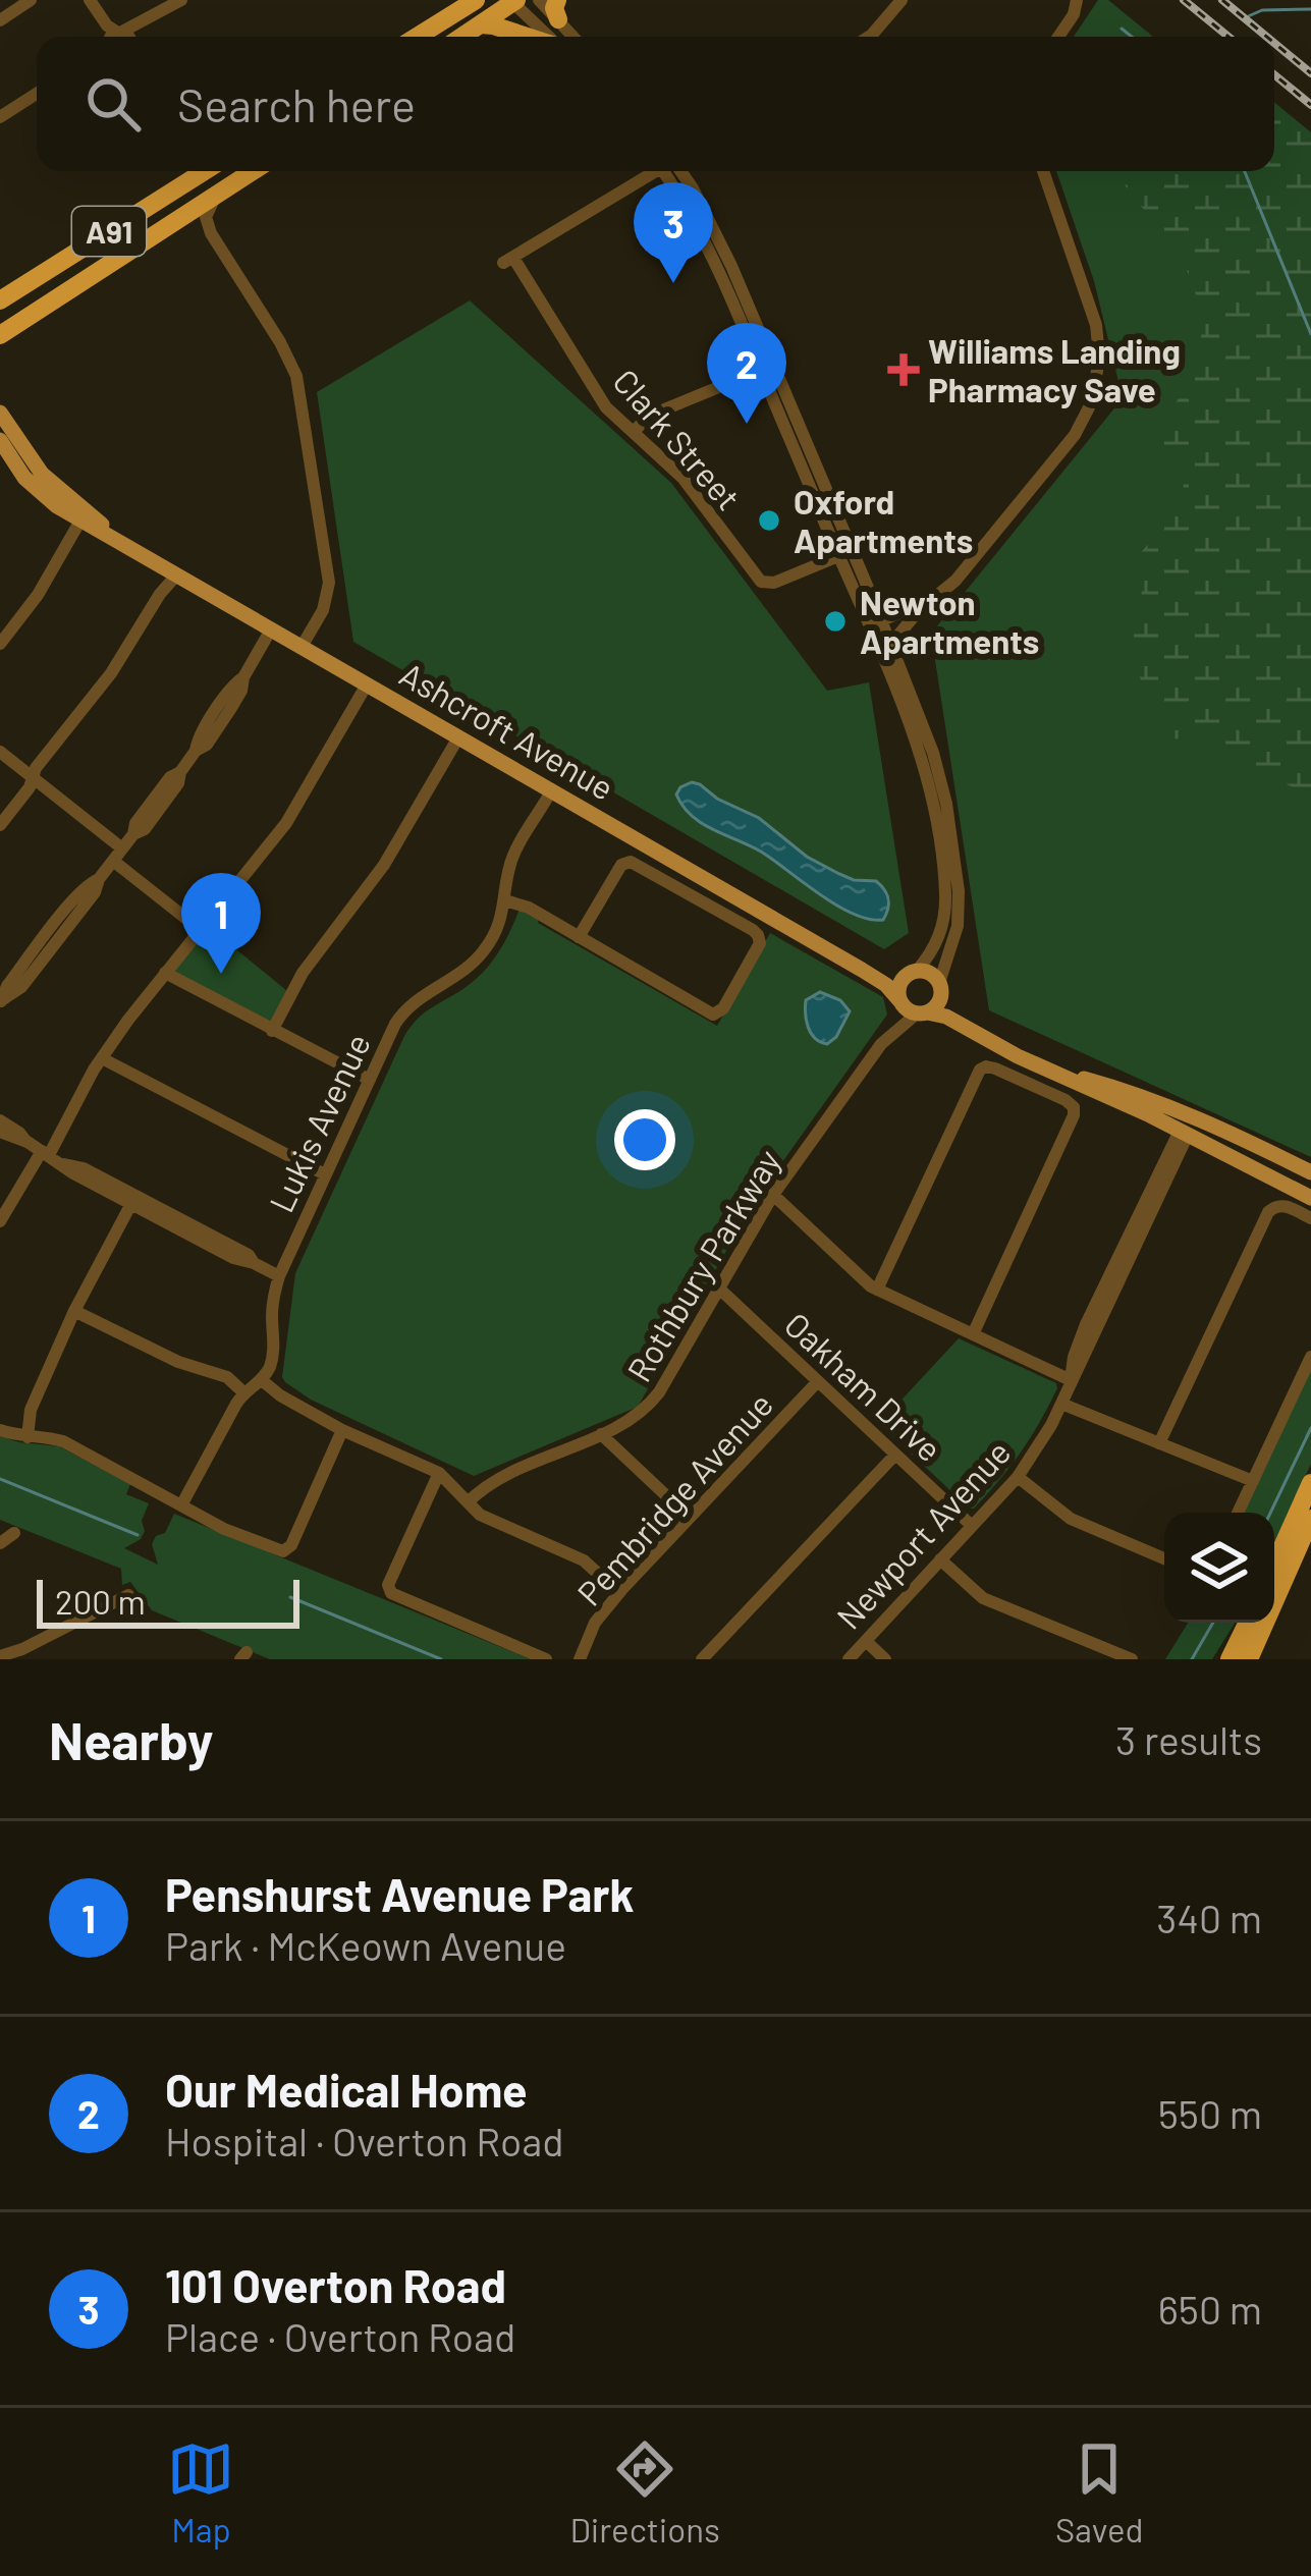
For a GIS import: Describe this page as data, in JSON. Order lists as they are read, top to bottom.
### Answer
{
  "streets": {
    "highway": ["A91"],
    "main road": ["Ashcroft Avenue"],
    "street": [
      "Clark Street",
      "Lukis Avenue",
      "Rothbury Parkway",
      "Oakham Drive",
      "Pembridge Avenue",
      "Newport Avenue"
    ]
  },
  "crossings": [
    ["Ashcroft Avenue", "Lukis Avenue"],
    ["Ashcroft Avenue", "Rothbury Parkway"],
    ["Ashcroft Avenue", "Newport Avenue"],
    ["Rothbury Parkway", "Oakham Drive"],
    ["Oakham Drive", "Pembridge Avenue"],
    ["Oakham Drive", "Newport Avenue"]
  ],
  "places": {
    "health": ["Williams Landing Pharmacy Save"],
    "other": ["Oxford Apartments", "Newton Apartments"]
  },
  "scale_bar": "200 m",
  "page": {
    "search": "Search here",
    "pins": ["3", "2", "1"],
    "scale": "200 m",
    "heading": ["Nearby", "3 results"],
    "list": [
      {
        "mark": "1",
        "name": "Penshurst Avenue Park",
        "note": "Park · McKeown Avenue",
        "value": "340 m"
      },
      {
        "mark": "2",
        "name": "Our Medical Home",
        "note": "Hospital · Overton Road",
        "value": "550 m"
      },
      {
        "mark": "3",
        "name": "101 Overton Road",
        "note": "Place · Overton Road",
        "value": "650 m"
      }
    ],
    "nav": ["Map", "Directions", "Saved"]
  }
}
